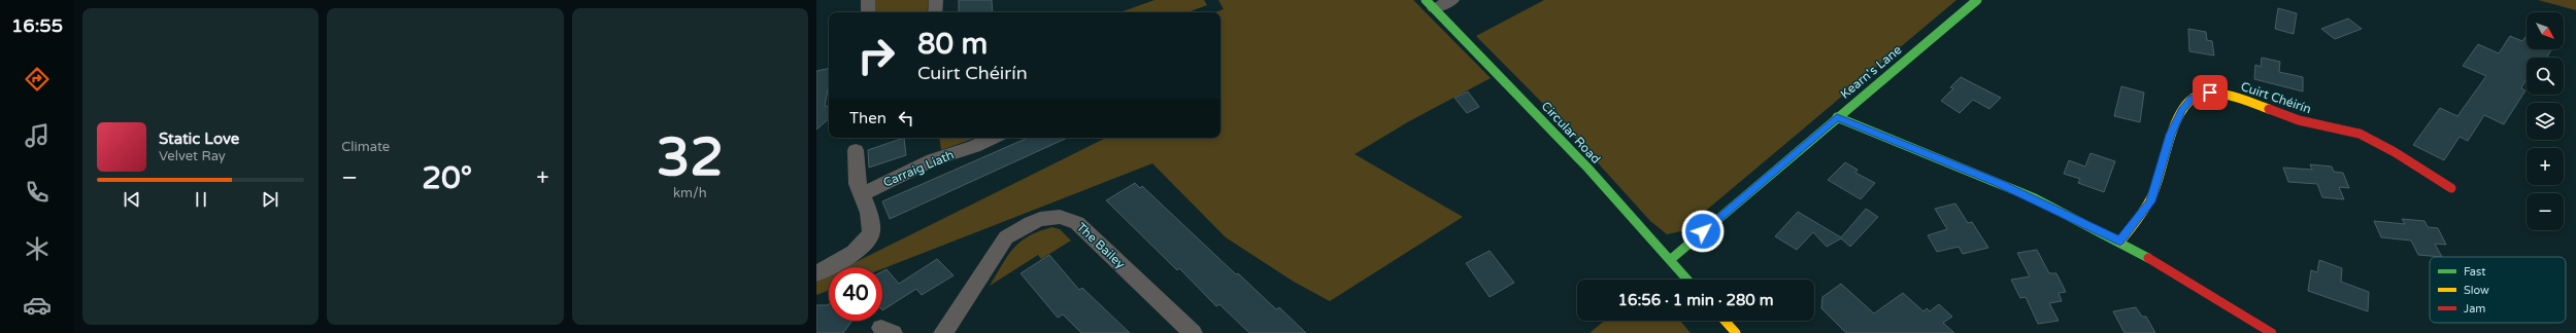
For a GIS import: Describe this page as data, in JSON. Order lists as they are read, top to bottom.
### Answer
{
  "streets": {
    "street": [
      "Kearn's Lane",
      "Cuirt Chéirín",
      "Circular Road",
      "Carraig Liath",
      "The Bailey"
    ]
  },
  "crossings": [
    ["Kearn's Lane", "Circular Road"]
  ],
  "legend": ["Fast", "Slow", "Jam"],
  "north": "bottom right",
  "page": {
    "tabs": "16:55",
    "tile": [
      "Climate",
      ["32", "km/h"]
    ],
    "map_buttons": ["+", "−"],
    "turn": ["80 m", "Cuirt Chéirín"],
    "then": "Then",
    "song": ["Static Love", "Velvet Ray"],
    "heat": ["−", "20°", "+"],
    "limit": "40",
    "trip": "16:56 · 1 min · 280 m"
  }
}
